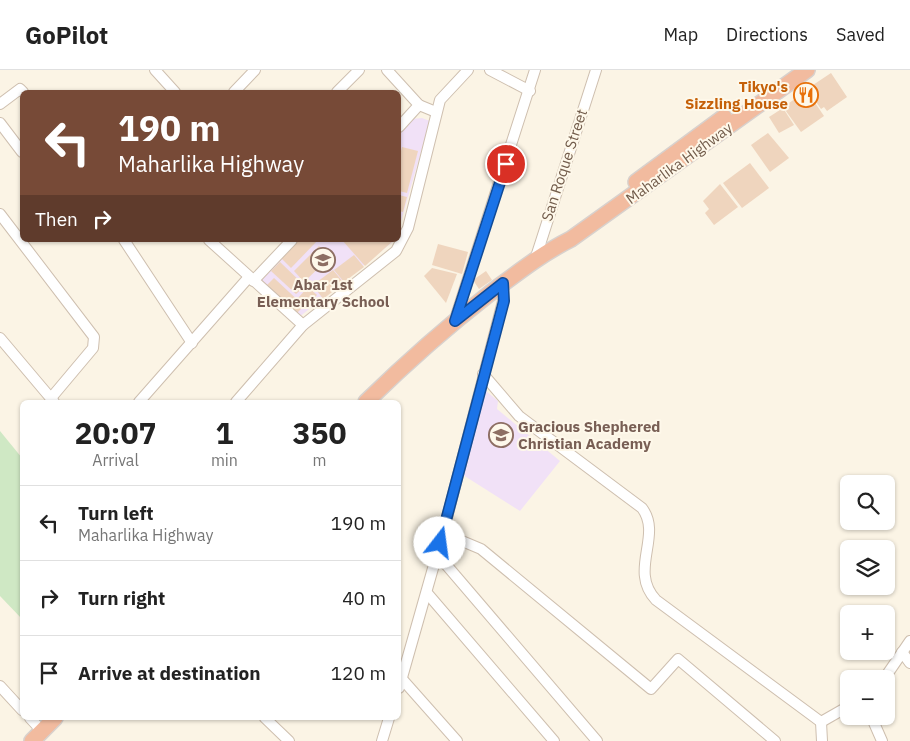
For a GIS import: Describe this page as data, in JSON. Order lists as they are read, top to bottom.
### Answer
{
  "streets": {
    "highway": ["Maharlika Highway"],
    "street": ["San Roque Street"]
  },
  "crossings": [
    ["Maharlika Highway", "San Roque Street"]
  ],
  "places": {
    "restaurant": ["Tikyo's Sizzling House"],
    "school or university": ["Abar 1st Elementary School", "Gracious Shephered Christian Academy"]
  },
  "page": {
    "header": "GoPilot",
    "nav": ["Map", "Directions", "Saved"],
    "turn": ["190 m", "Maharlika Highway"],
    "then": "Then",
    "eta": [
      "20:07",
      "Arrival",
      "1",
      "min",
      "350",
      "m"
    ],
    "map_buttons": ["+", "−"],
    "list": [
      {
        "name": "Turn left",
        "note": "Maharlika Highway",
        "value": "190 m"
      },
      {
        "name": "Turn right",
        "value": "40 m"
      },
      {
        "name": "Arrive at destination",
        "value": "120 m"
      }
    ]
  }
}
